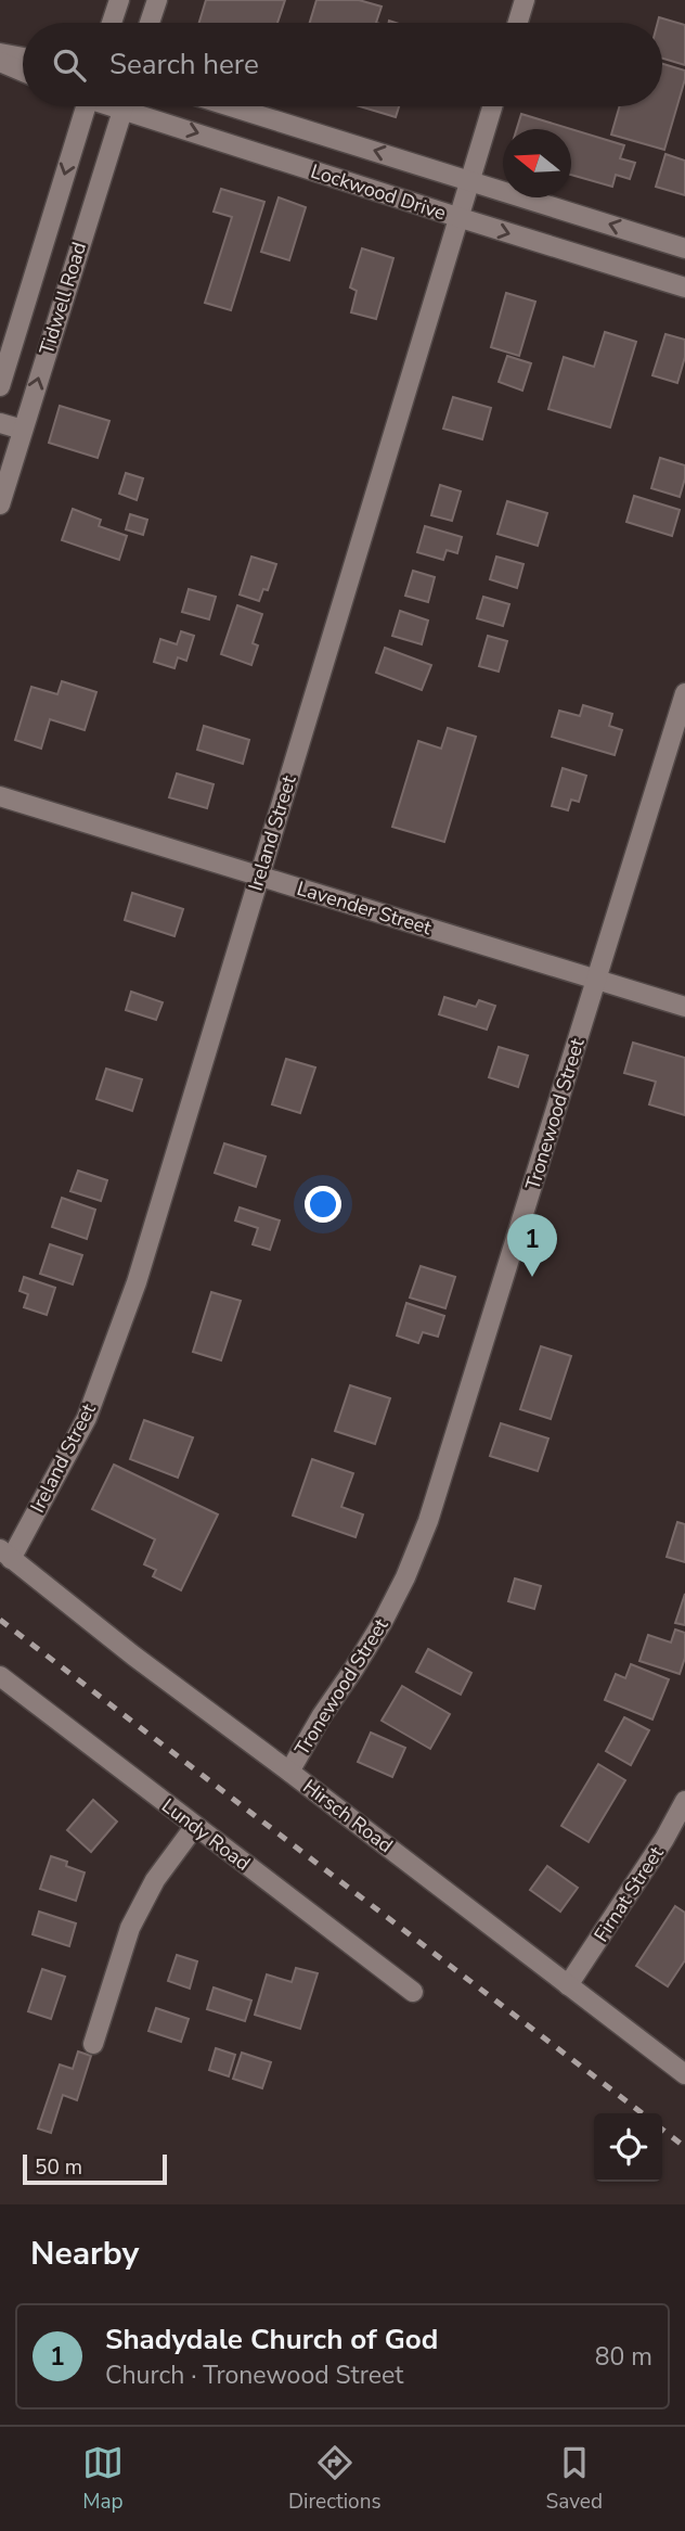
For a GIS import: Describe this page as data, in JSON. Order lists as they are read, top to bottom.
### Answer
{
  "streets": {
    "street": [
      "Lockwood Drive",
      "Tidwell Road",
      "Ireland Street",
      "Lavender Street",
      "Tronewood Street",
      "Hirsch Road",
      "Lundy Road",
      "Firnat Street"
    ]
  },
  "crossings": [
    ["Lockwood Drive", "Ireland Street"],
    ["Ireland Street", "Lavender Street"],
    ["Ireland Street", "Hirsch Road"],
    ["Lavender Street", "Tronewood Street"],
    ["Tronewood Street", "Hirsch Road"],
    ["Hirsch Road", "Firnat Street"]
  ],
  "scale_bar": "50 m",
  "north": "left",
  "page": {
    "search": "Search here",
    "pins": "1",
    "scale": "50 m",
    "heading": "Nearby",
    "list": [
      {
        "mark": "1",
        "name": "Shadydale Church of God",
        "note": "Church · Tronewood Street",
        "value": "80 m"
      }
    ],
    "nav": ["Map", "Directions", "Saved"]
  }
}
